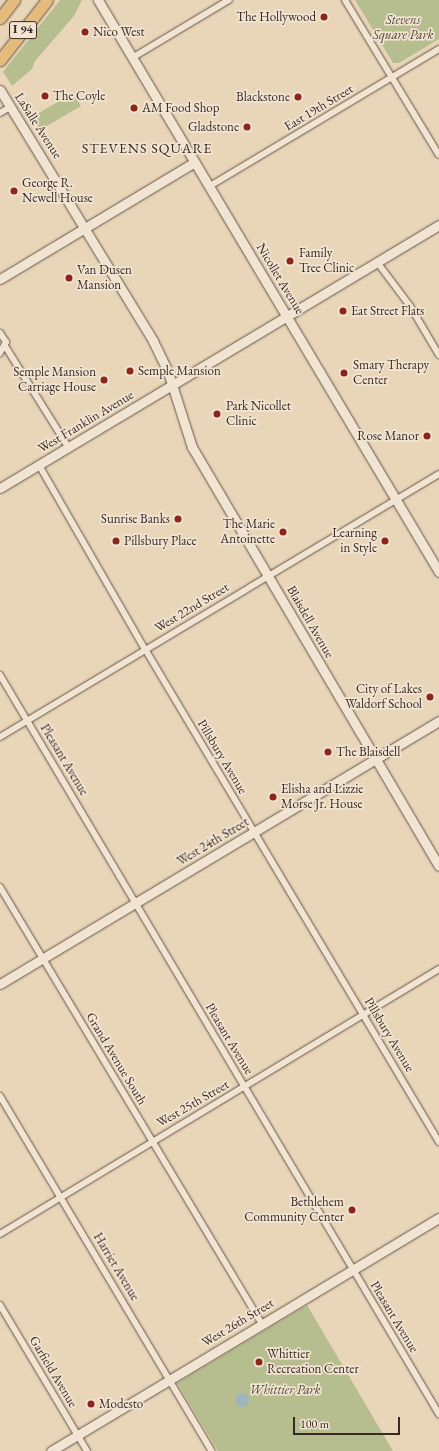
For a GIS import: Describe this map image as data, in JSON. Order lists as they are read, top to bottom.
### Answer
{
  "streets": {
    "highway": ["I 94"],
    "street": [
      "East 19th Street",
      "LaSalle Avenue",
      "Nicollet Avenue",
      "West Franklin Avenue",
      "West 22nd Street",
      "Blaisdell Avenue",
      "Pillsbury Avenue",
      "Pleasant Avenue",
      "West 24th Street",
      "Grand Avenue South",
      "West 25th Street",
      "Harriet Avenue",
      "West 26th Street",
      "Garfield Avenue"
    ]
  },
  "crossings": [
    ["East 19th Street", "Nicollet Avenue"],
    ["LaSalle Avenue", "West Franklin Avenue"],
    ["LaSalle Avenue", "Blaisdell Avenue"],
    ["Nicollet Avenue", "West Franklin Avenue"],
    ["Nicollet Avenue", "West 22nd Street"],
    ["West Franklin Avenue", "Blaisdell Avenue"],
    ["West Franklin Avenue", "Pillsbury Avenue"],
    ["West 22nd Street", "Blaisdell Avenue"],
    ["West 22nd Street", "Pillsbury Avenue"],
    ["West 22nd Street", "Pleasant Avenue"],
    ["Blaisdell Avenue", "West 24th Street"],
    ["Pillsbury Avenue", "West 24th Street"],
    ["Pillsbury Avenue", "West 25th Street"],
    ["Pleasant Avenue", "West 24th Street"],
    ["Pleasant Avenue", "West 25th Street"],
    ["Pleasant Avenue", "West 26th Street"],
    ["West 24th Street", "Grand Avenue South"],
    ["Grand Avenue South", "West 25th Street"],
    ["Grand Avenue South", "West 26th Street"],
    ["West 25th Street", "Harriet Avenue"],
    ["Harriet Avenue", "West 26th Street"],
    ["West 26th Street", "Garfield Avenue"]
  ],
  "districts": ["STEVENS SQUARE"],
  "parks": ["Stevens Square Park", "Whittier Park"],
  "places": [
    "The Hollywood",
    "Nico West",
    "The Coyle",
    "Blackstone",
    "AM Food Shop",
    "Gladstone",
    "George R. Newell House",
    "Family Tree Clinic",
    "Van Dusen Mansion",
    "Eat Street Flats",
    "Semple Mansion",
    "Smary Therapy Center",
    "Semple Mansion Carriage House",
    "Park Nicollet Clinic",
    "Rose Manor",
    "Sunrise Banks",
    "The Marie Antoinette",
    "Pillsbury Place",
    "Learning in Style",
    "City of Lakes Waldorf School",
    "The Blaisdell",
    "Elisha and Lizzie Morse Jr. House",
    "Bethlehem Community Center",
    "Whittier Recreation Center",
    "Modesto"
  ],
  "scale_bar": "100 m"
}
